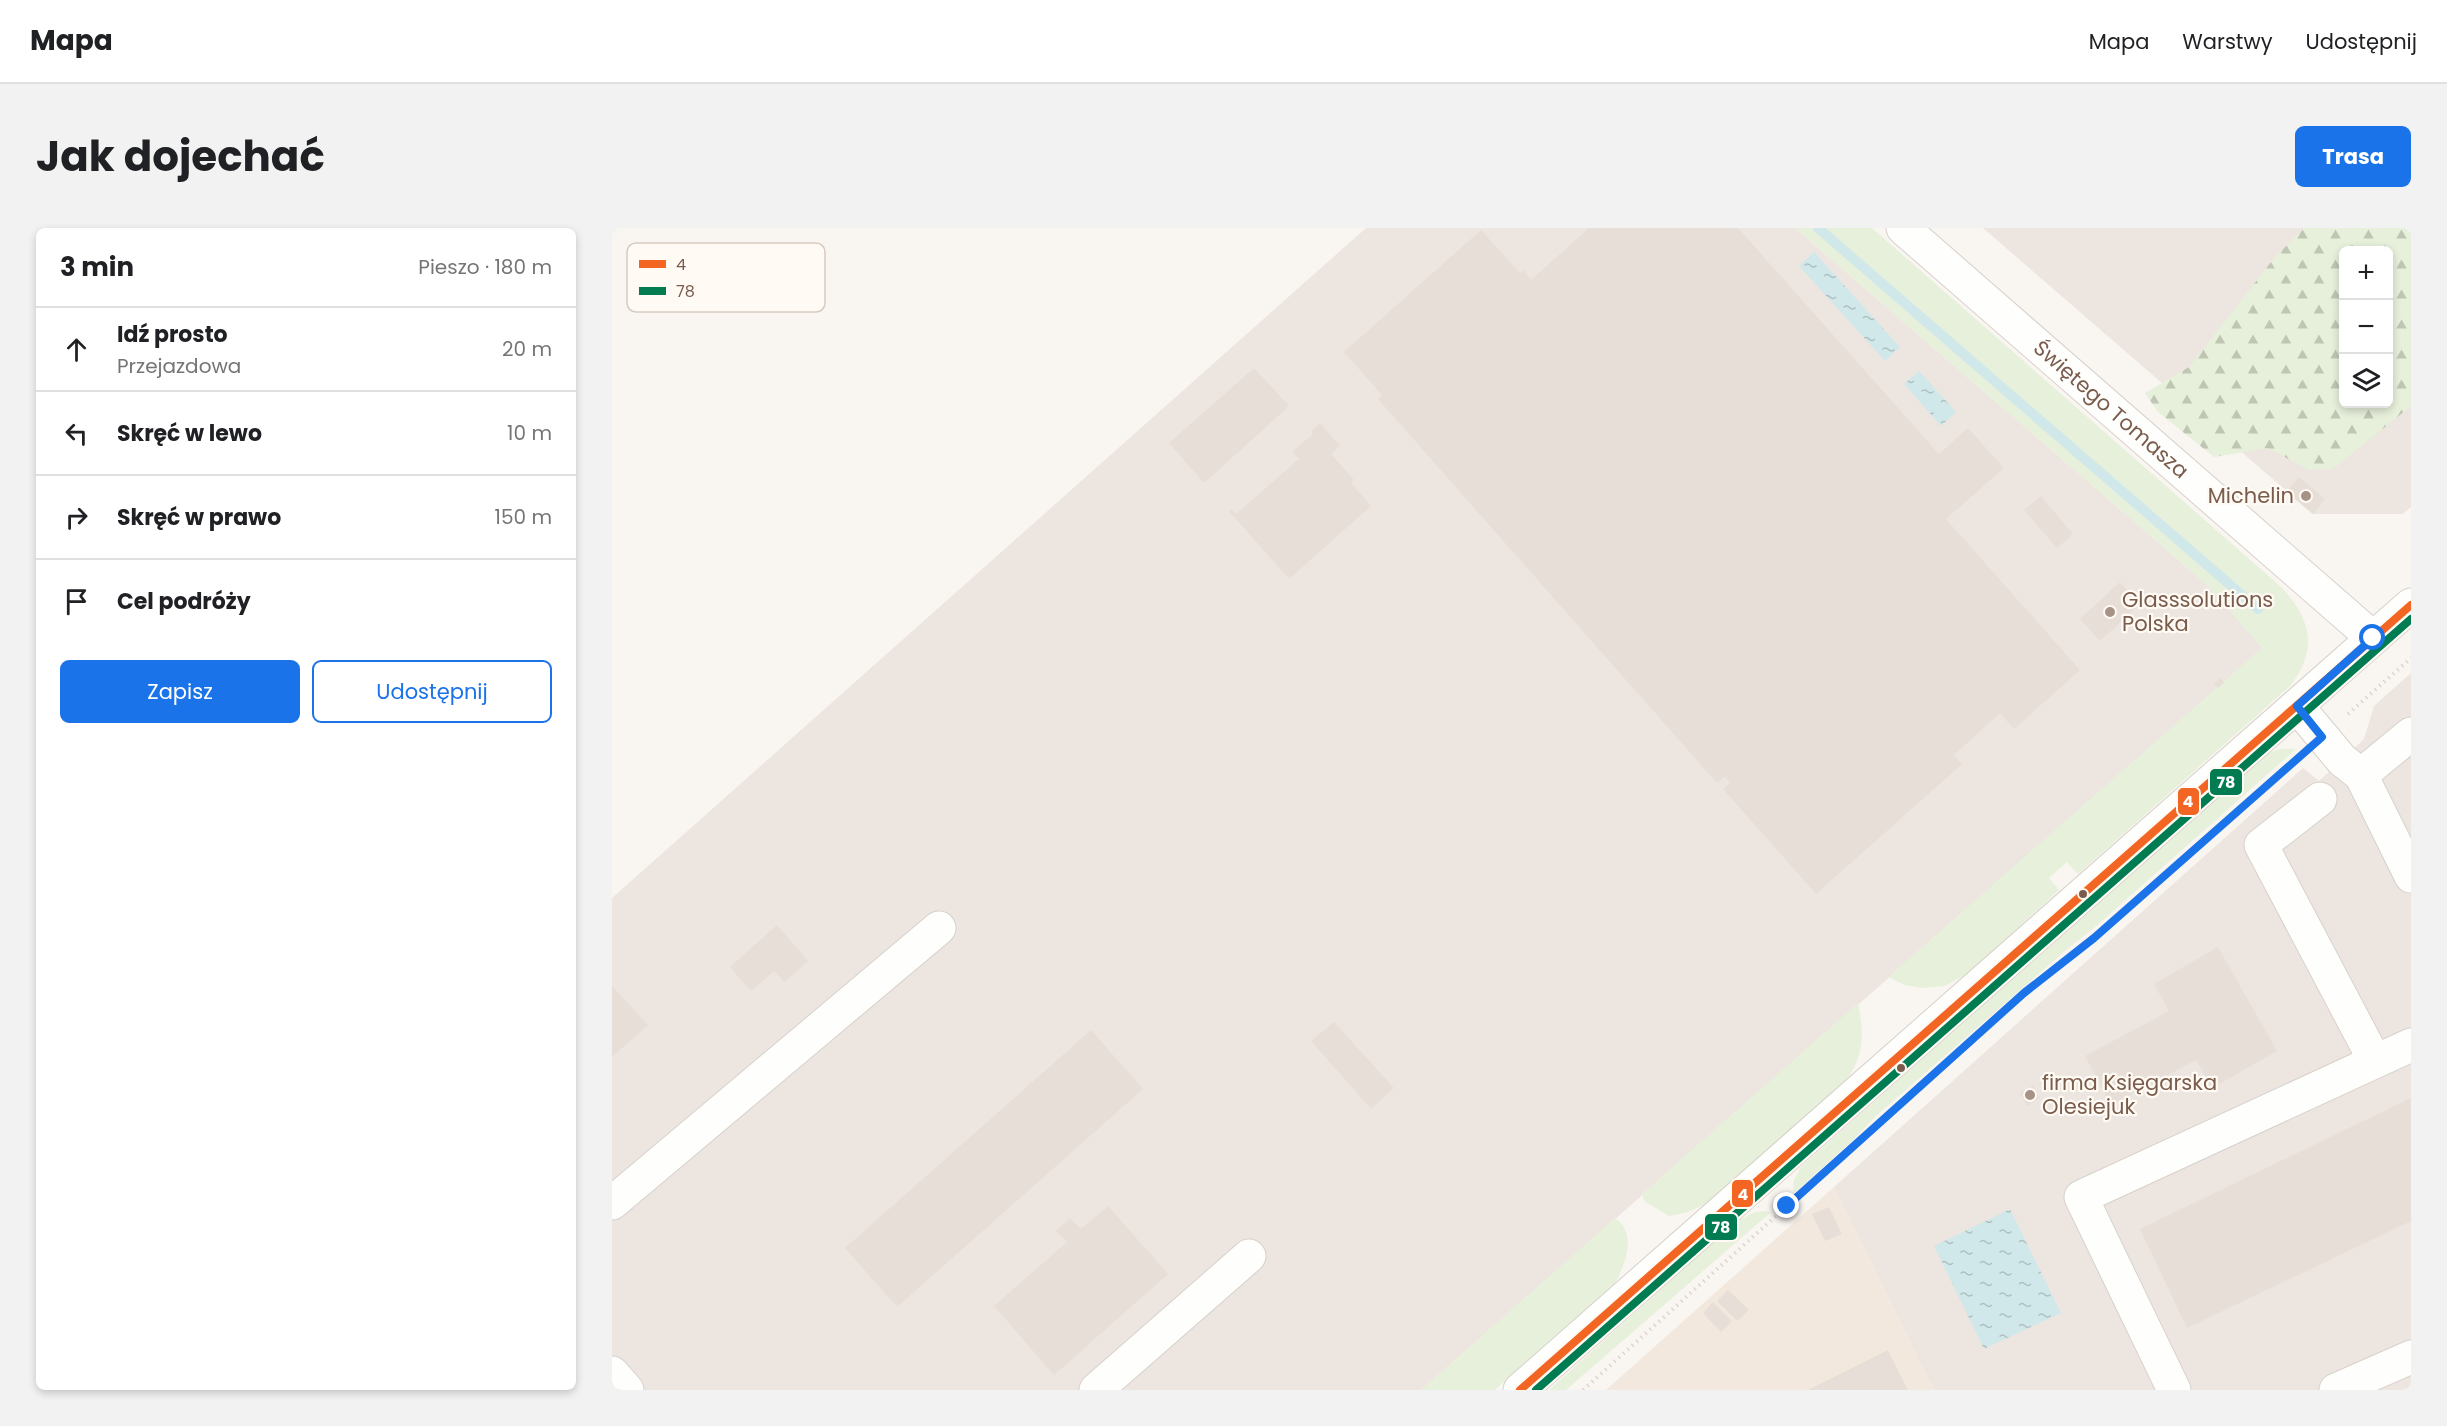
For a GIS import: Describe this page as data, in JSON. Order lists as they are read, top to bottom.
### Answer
{
  "streets": {
    "street": ["Świętego Tomasza"]
  },
  "places": ["Michelin", "Glasssolutions Polska", "firma Księgarska Olesiejuk"],
  "lines": ["transit line 4", "transit line 78"],
  "legend": ["4", "78"],
  "page": {
    "header": "Mapa",
    "nav": ["Mapa", "Warstwy", "Udostępnij"],
    "title": "Jak dojechać",
    "buttons": [
      "Trasa",
      ["Zapisz", "Udostępnij"]
    ],
    "heading": ["3 min", "Pieszo · 180 m"],
    "map_buttons": ["+", "−"],
    "list": [
      ["Idź prosto", "Przejazdowa", "20 m"],
      ["Skręć w lewo", "10 m"],
      ["Skręć w prawo", "150 m"],
      "Cel podróży"
    ]
  }
}
